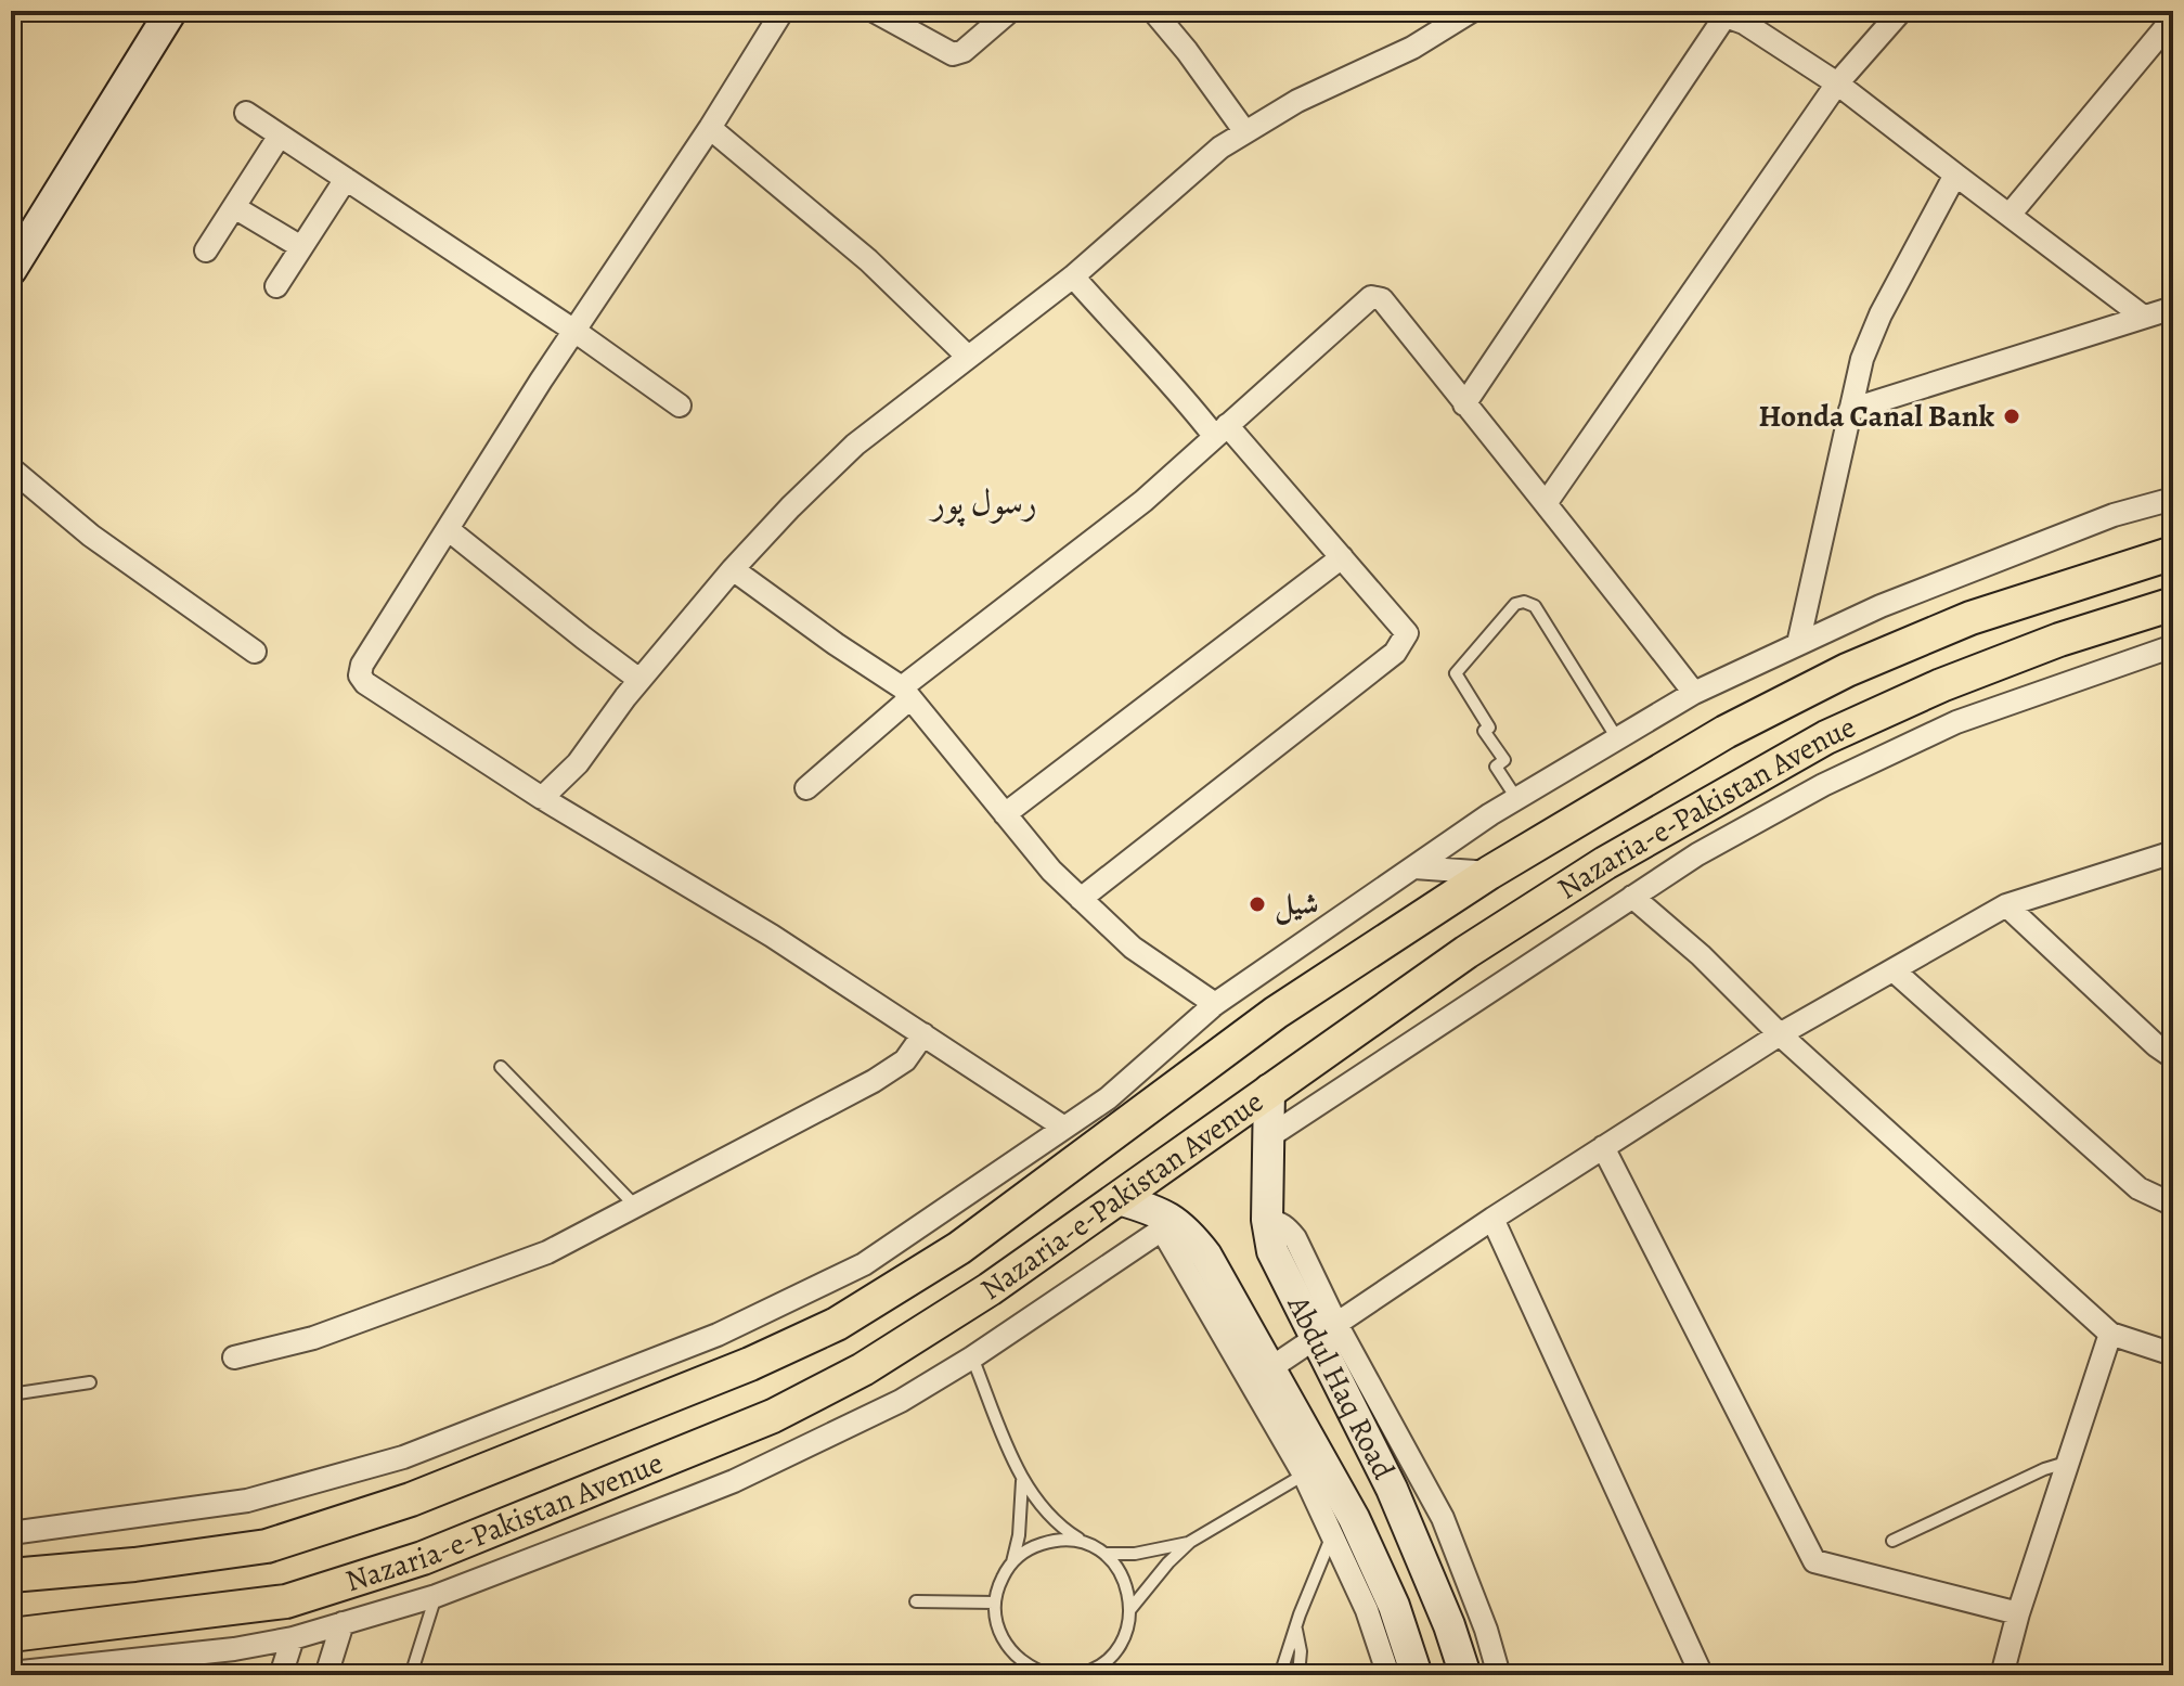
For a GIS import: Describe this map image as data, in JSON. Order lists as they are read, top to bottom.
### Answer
{
  "streets": {
    "main road": ["Nazaria-e-Pakistan Avenue", "Abdul Haq Road"]
  },
  "crossings": [
    ["Nazaria-e-Pakistan Avenue", "Abdul Haq Road"]
  ],
  "districts": ["رسول پور"],
  "places": ["Honda Canal Bank", "شیل"]
}
